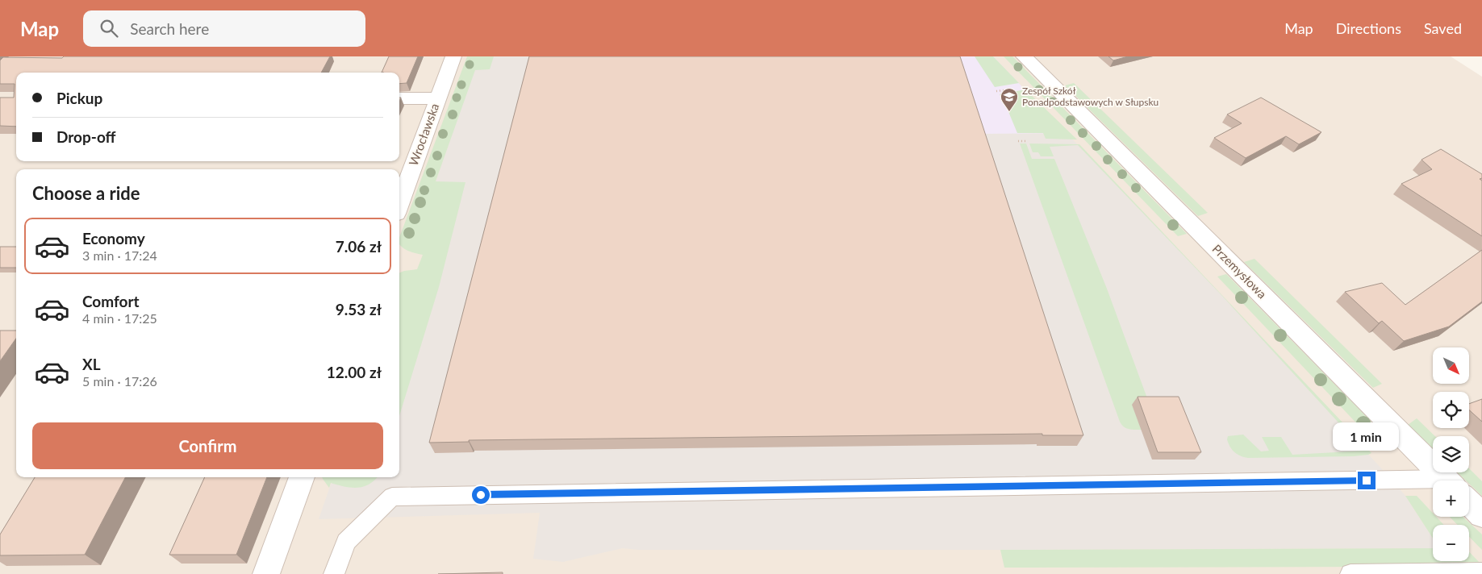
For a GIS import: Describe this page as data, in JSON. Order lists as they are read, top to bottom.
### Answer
{
  "streets": {
    "street": ["Wrocławska", "Przemysłowa"]
  },
  "places": {
    "school or university": ["Zespół Szkół Ponadpodstawowych w Słupsku"]
  },
  "north": "bottom right",
  "page": {
    "header": "Map",
    "search": "Search here",
    "nav": ["Map", "Directions", "Saved"],
    "banner": ["Pickup", "Drop-off"],
    "heading": "Choose a ride",
    "list": [
      {
        "name": "Economy",
        "note": "3 min · 17:24",
        "value": "7.06 zł"
      },
      {
        "name": "Comfort",
        "note": "4 min · 17:25",
        "value": "9.53 zł"
      },
      {
        "name": "XL",
        "note": "5 min · 17:26",
        "value": "12.00 zł"
      }
    ],
    "map_buttons": ["+", "−"],
    "buttons": "Confirm",
    "bubble": "1 min"
  }
}
